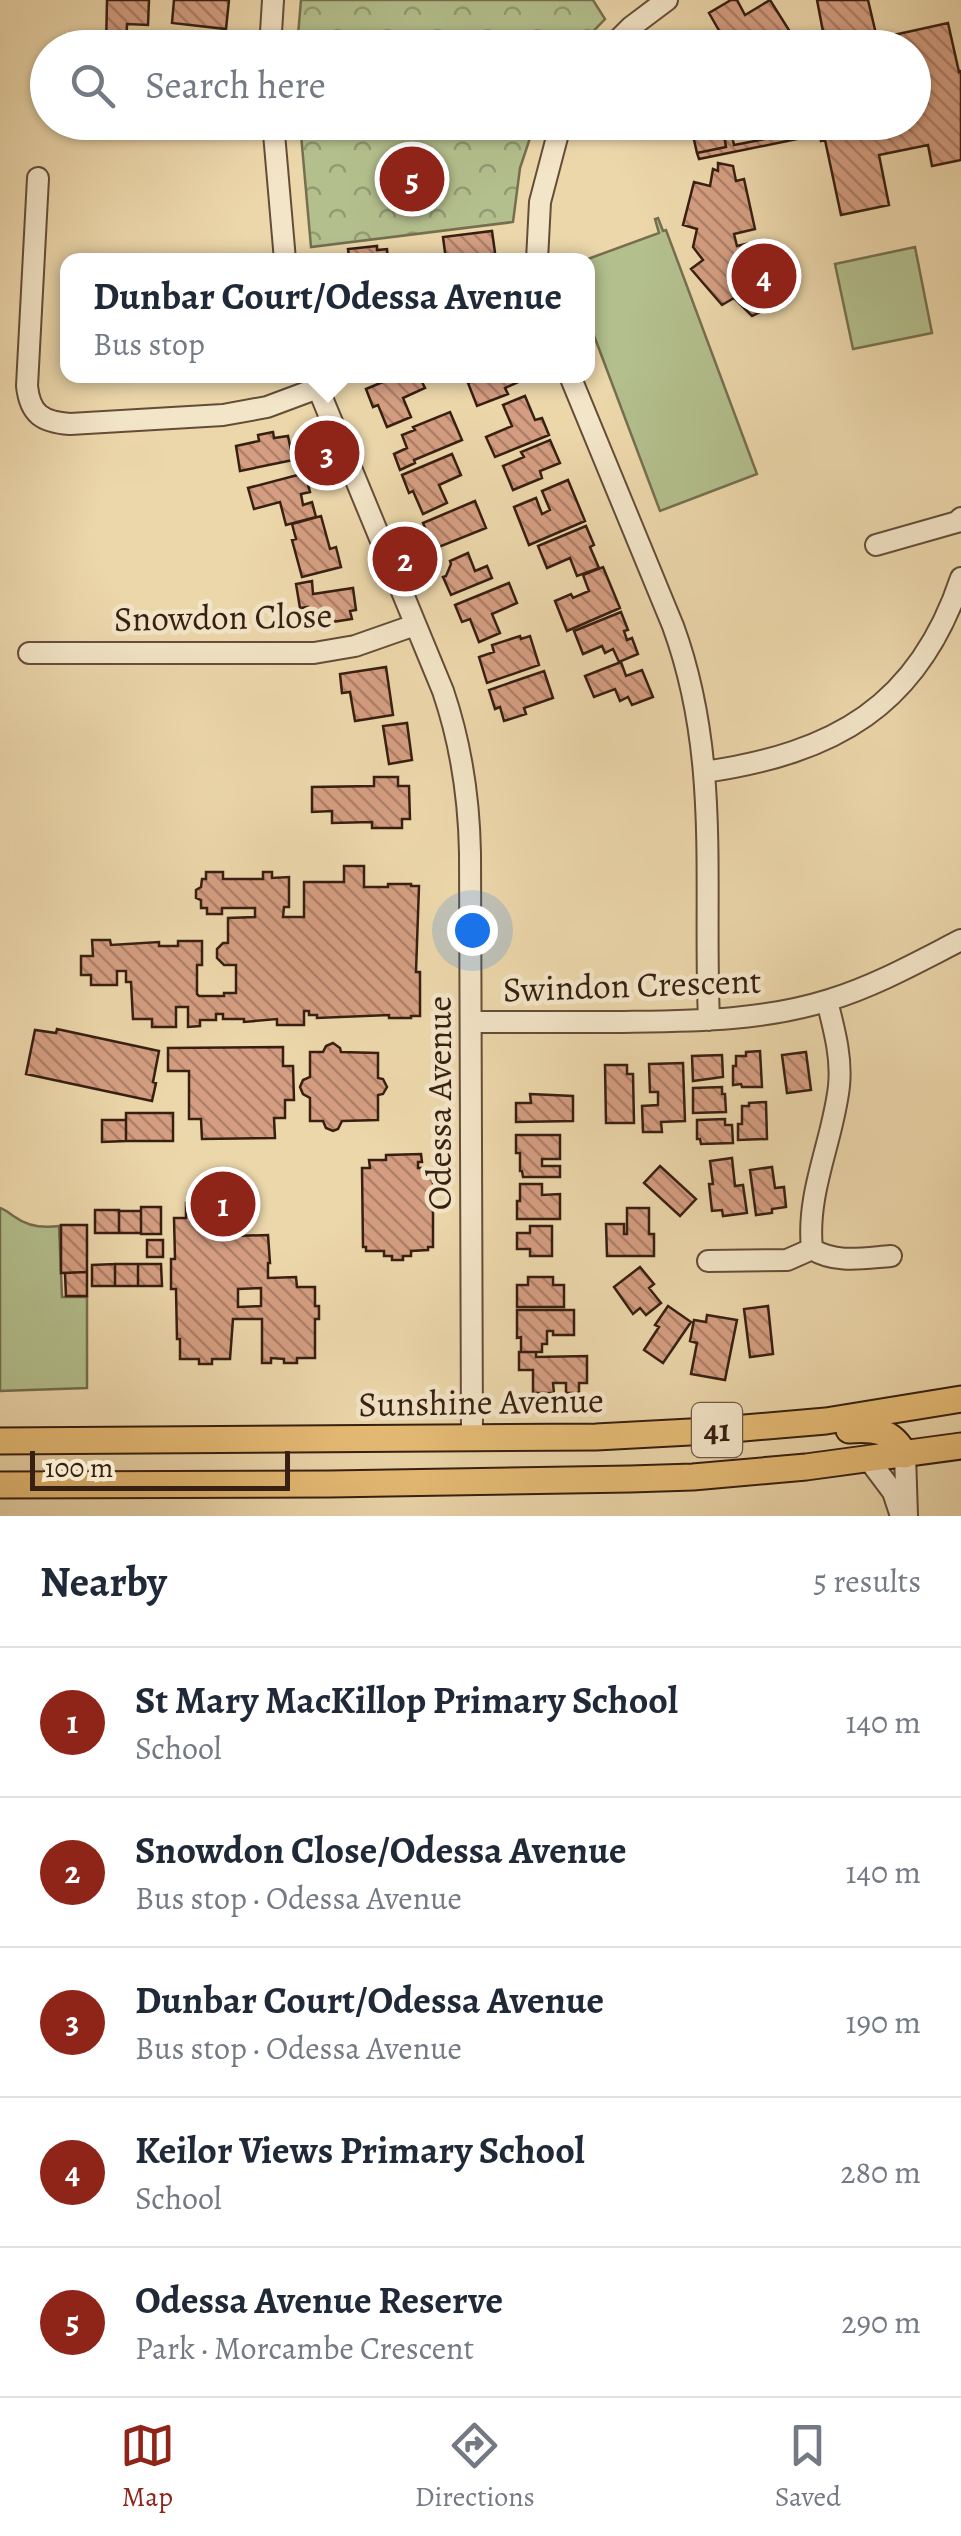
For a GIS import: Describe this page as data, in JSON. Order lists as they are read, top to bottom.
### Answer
{
  "streets": {
    "main road": ["Sunshine Avenue", "41"],
    "street": ["Snowdon Close", "Swindon Crescent", "Odessa Avenue"]
  },
  "crossings": [
    ["Snowdon Close", "Odessa Avenue"],
    ["Swindon Crescent", "Odessa Avenue"],
    ["Odessa Avenue", "Sunshine Avenue"]
  ],
  "scale_bar": "100 m",
  "page": {
    "search": "Search here",
    "pins": [
      "5",
      "4",
      "3",
      "2",
      "1"
    ],
    "popup": ["Dunbar Court/Odessa Avenue", "Bus stop"],
    "scale": "100 m",
    "heading": ["Nearby", "5 results"],
    "list": [
      {
        "mark": "1",
        "name": "St Mary MacKillop Primary School",
        "note": "School",
        "value": "140 m"
      },
      {
        "mark": "2",
        "name": "Snowdon Close/Odessa Avenue",
        "note": "Bus stop · Odessa Avenue",
        "value": "140 m"
      },
      {
        "mark": "3",
        "name": "Dunbar Court/Odessa Avenue",
        "note": "Bus stop · Odessa Avenue",
        "value": "190 m"
      },
      {
        "mark": "4",
        "name": "Keilor Views Primary School",
        "note": "School",
        "value": "280 m"
      },
      {
        "mark": "5",
        "name": "Odessa Avenue Reserve",
        "note": "Park · Morcambe Crescent",
        "value": "290 m"
      }
    ],
    "nav": ["Map", "Directions", "Saved"]
  }
}
